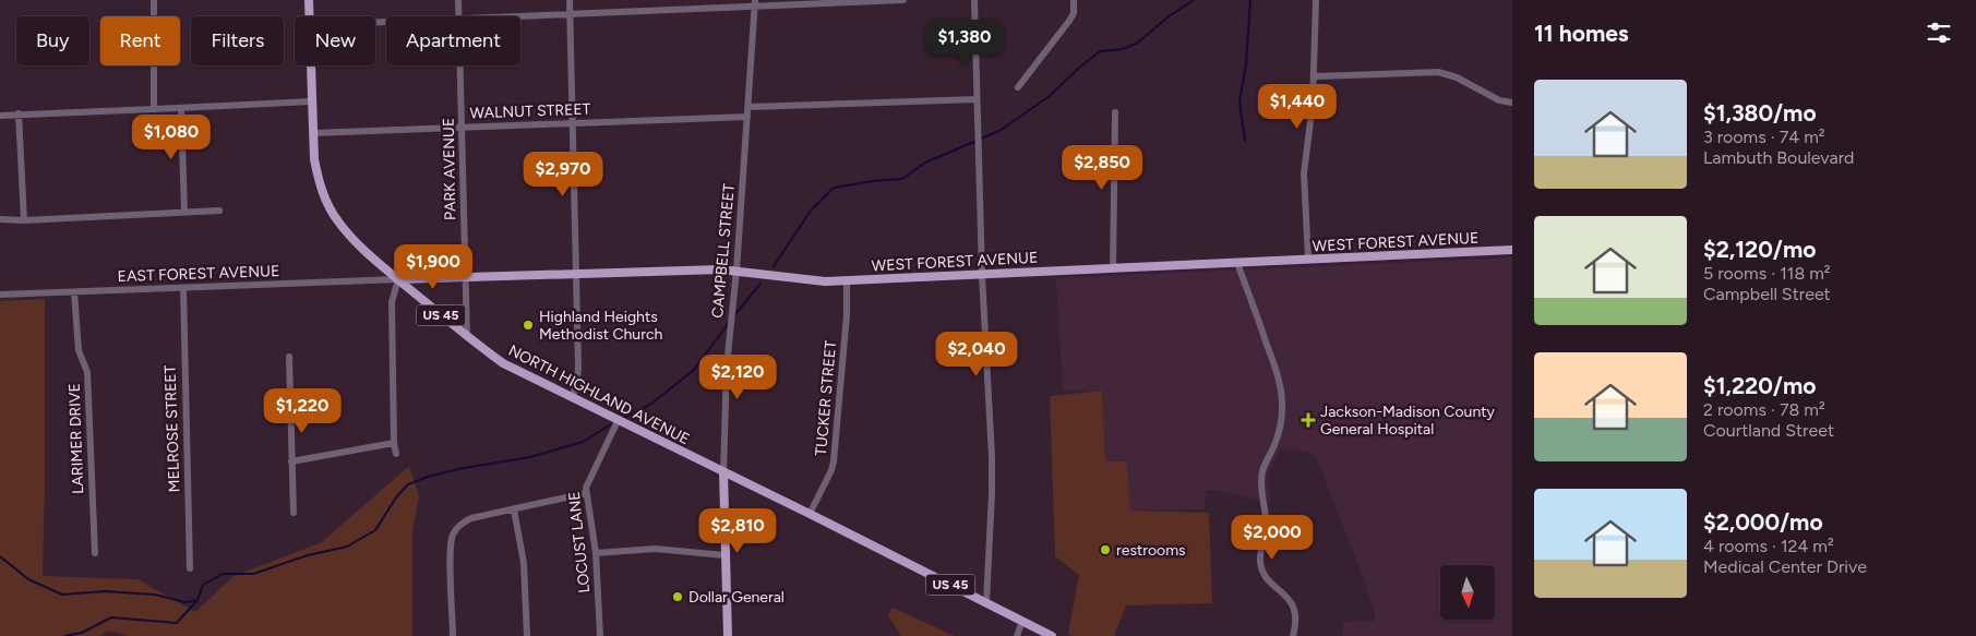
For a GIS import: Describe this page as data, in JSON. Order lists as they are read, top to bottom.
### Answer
{
  "streets": {
    "main road": [
      "WEST FOREST AVENUE",
      "CAMPBELL STREET",
      "US 45",
      "NORTH HIGHLAND AVENUE"
    ],
    "street": [
      "WALNUT STREET",
      "PARK AVENUE",
      "EAST FOREST AVENUE",
      "TUCKER STREET",
      "MELROSE STREET",
      "LARIMER DRIVE",
      "LOCUST LANE"
    ]
  },
  "crossings": [
    ["WALNUT STREET", "PARK AVENUE"],
    ["WALNUT STREET", "CAMPBELL STREET"],
    ["WALNUT STREET", "NORTH HIGHLAND AVENUE"],
    ["PARK AVENUE", "WEST FOREST AVENUE"],
    ["PARK AVENUE", "NORTH HIGHLAND AVENUE"],
    ["WEST FOREST AVENUE", "CAMPBELL STREET"],
    ["WEST FOREST AVENUE", "EAST FOREST AVENUE"],
    ["WEST FOREST AVENUE", "NORTH HIGHLAND AVENUE"],
    ["WEST FOREST AVENUE", "TUCKER STREET"],
    ["CAMPBELL STREET", "NORTH HIGHLAND AVENUE"],
    ["EAST FOREST AVENUE", "NORTH HIGHLAND AVENUE"],
    ["EAST FOREST AVENUE", "MELROSE STREET"],
    ["EAST FOREST AVENUE", "LARIMER DRIVE"],
    ["NORTH HIGHLAND AVENUE", "TUCKER STREET"],
    ["NORTH HIGHLAND AVENUE", "LOCUST LANE"]
  ],
  "places": {
    "other": ["Highland Heights Methodist Church", "restrooms", "Dollar General"],
    "health": ["Jackson-Madison County General Hospital"]
  },
  "north": "bottom",
  "page": {
    "heading": "11 homes",
    "chip": [
      "Buy",
      "Rent",
      "Filters",
      "New",
      "Apartment"
    ],
    "price": [
      "$1,380",
      "$1,440",
      "$1,080",
      "$2,850",
      "$2,970",
      "$1,900",
      "$2,040",
      "$2,120",
      "$1,220",
      "$2,810",
      "$2,000"
    ],
    "list": [
      {
        "name": "$1,380/mo",
        "note": "3 rooms · 74 m² · Lambuth Boulevard"
      },
      {
        "name": "$2,120/mo",
        "note": "5 rooms · 118 m² · Campbell Street"
      },
      {
        "name": "$1,220/mo",
        "note": "2 rooms · 78 m² · Courtland Street"
      },
      {
        "name": "$2,000/mo",
        "note": "4 rooms · 124 m² · Medical Center Drive"
      }
    ]
  }
}
